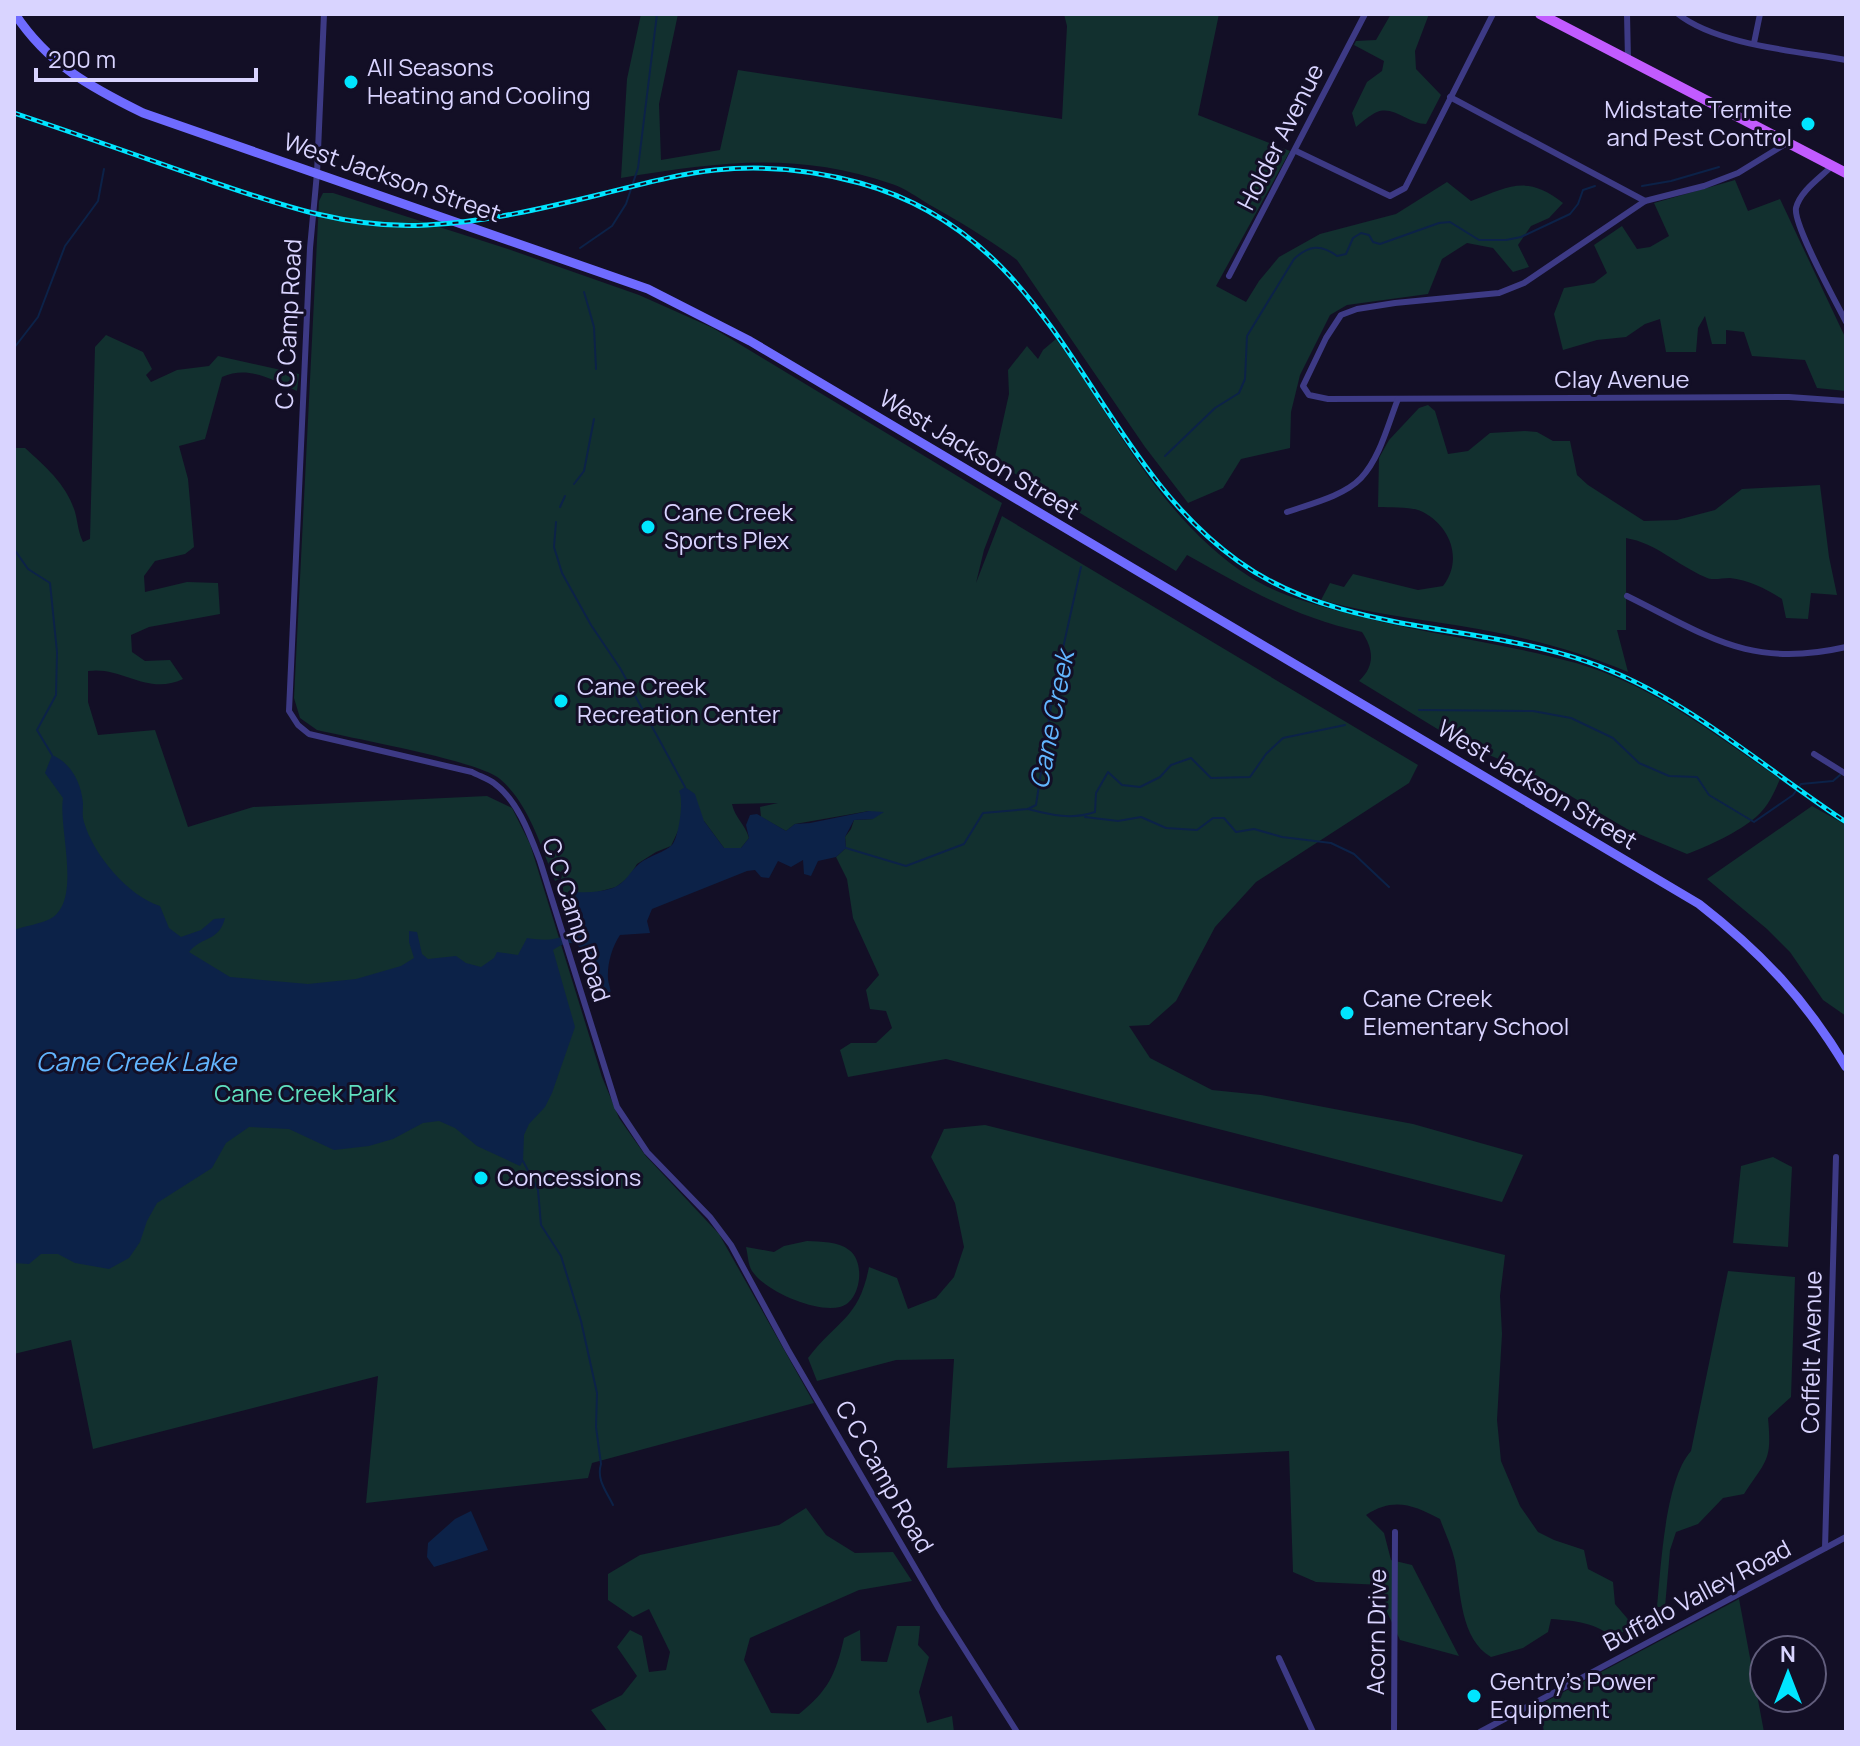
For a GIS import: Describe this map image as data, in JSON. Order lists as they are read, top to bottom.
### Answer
{
  "streets": {
    "street": [
      "Holder Avenue",
      "West Jackson Street",
      "C C Camp Road",
      "Clay Avenue",
      "Coffelt Avenue",
      "Buffalo Valley Road",
      "Acorn Drive"
    ]
  },
  "crossings": [
    ["West Jackson Street", "C C Camp Road"],
    ["Coffelt Avenue", "Buffalo Valley Road"]
  ],
  "water": ["Cane Creek", "Cane Creek Lake"],
  "parks": ["Cane Creek Park"],
  "places": [
    "All Seasons Heating and Cooling",
    "Midstate Termite and Pest Control",
    "Cane Creek Sports Plex",
    "Cane Creek Recreation Center",
    "Cane Creek Elementary School",
    "Concessions",
    "Gentry's Power Equipment"
  ],
  "scale_bar": "200 m",
  "north": "top"
}
